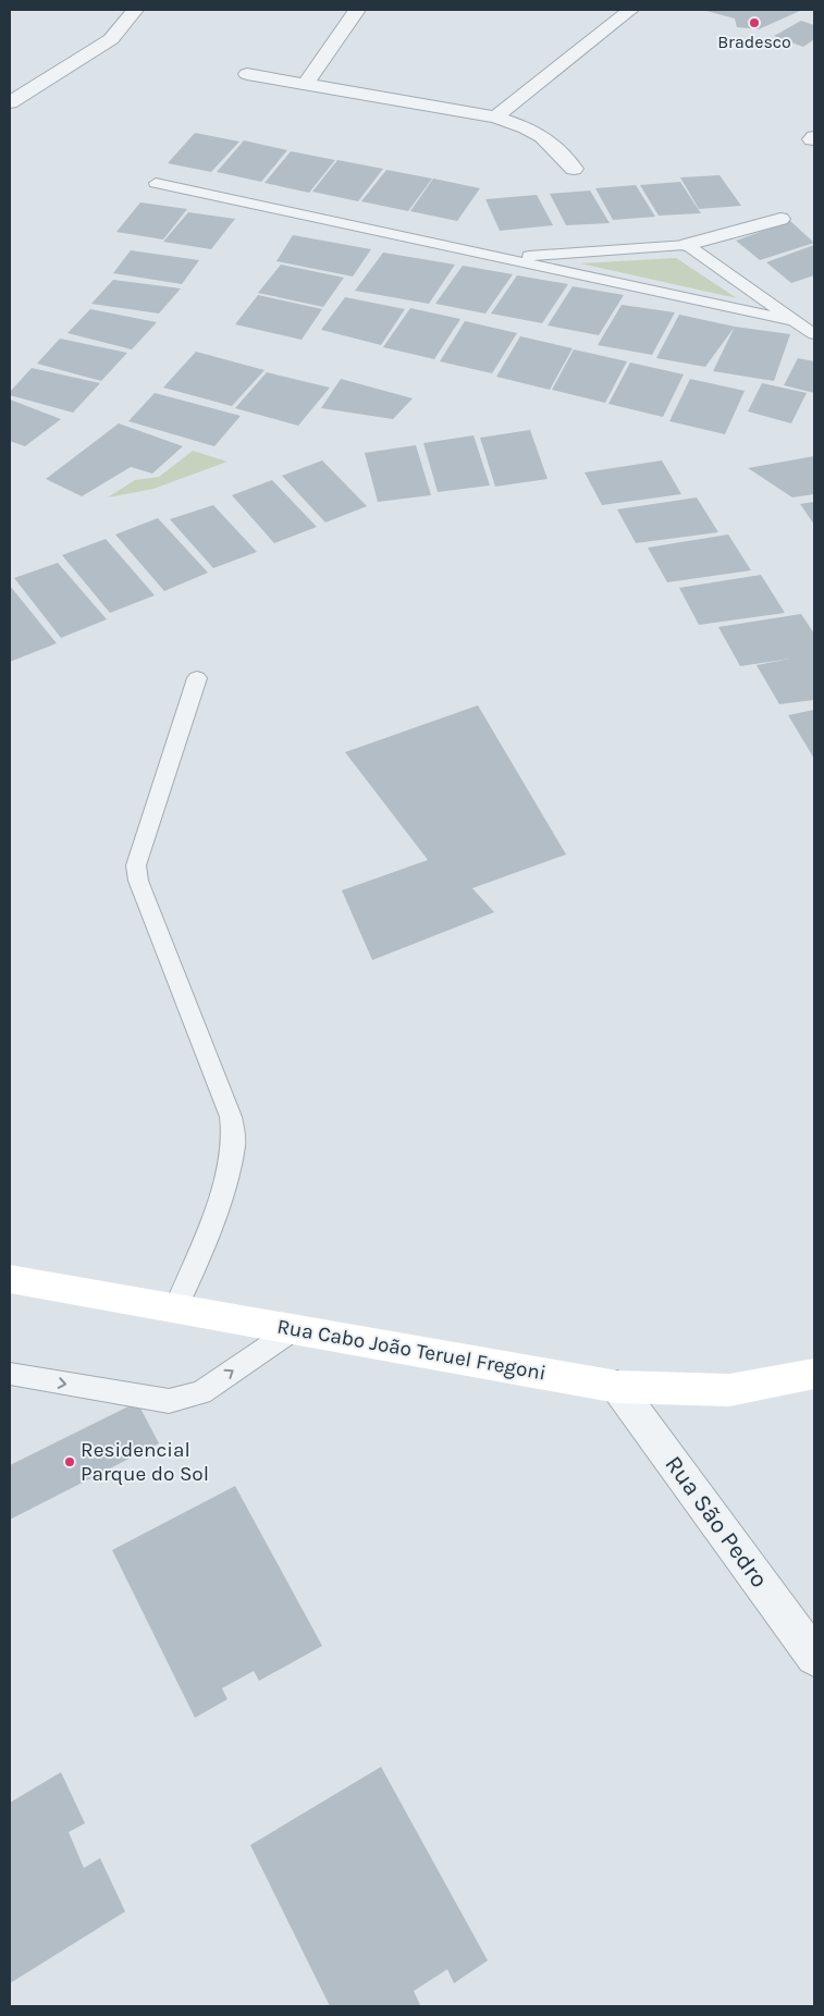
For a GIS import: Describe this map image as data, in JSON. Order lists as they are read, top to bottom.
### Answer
{
  "streets": {
    "street": ["Rua Cabo João Teruel Fregoni", "Rua São Pedro"]
  },
  "crossings": [
    ["Rua Cabo João Teruel Fregoni", "Rua São Pedro"]
  ],
  "places": ["Bradesco", "Residencial Parque do Sol"]
}
